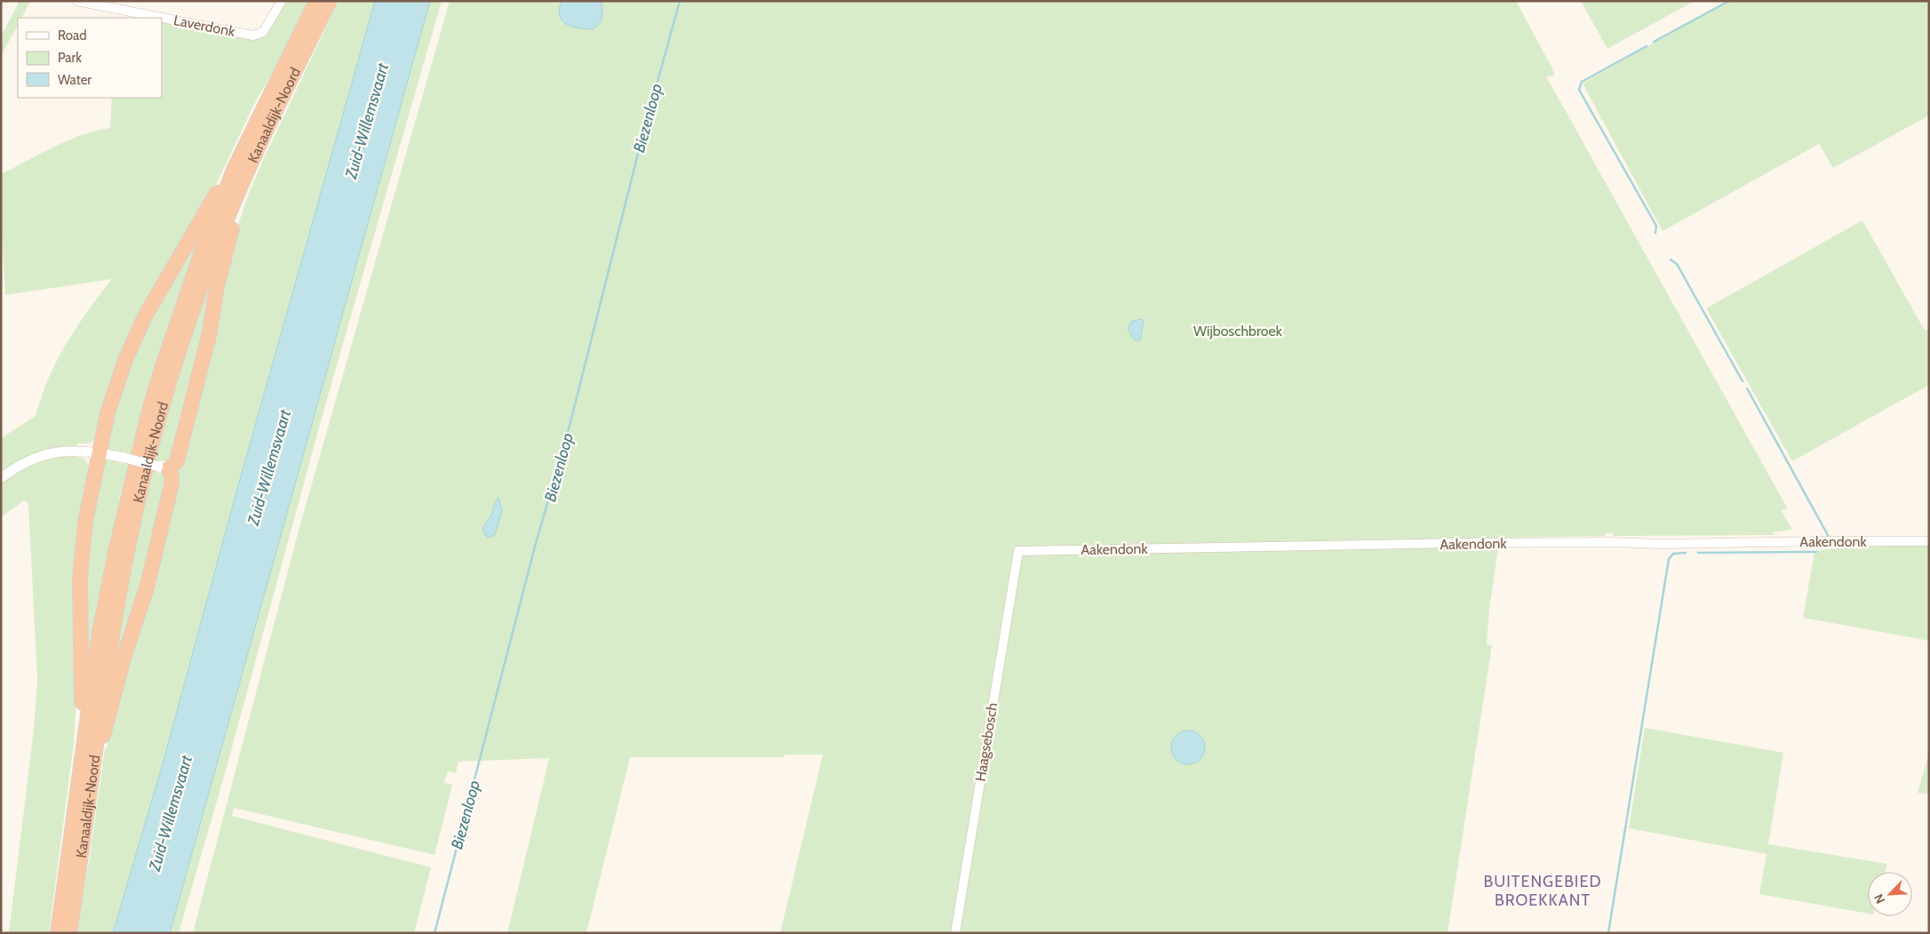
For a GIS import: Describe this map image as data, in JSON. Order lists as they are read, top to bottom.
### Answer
{
  "streets": {
    "highway": ["Kanaaldijk-Noord"],
    "street": ["Laverdonk", "Aakendonk", "Haagsebosch"]
  },
  "crossings": [
    ["Aakendonk", "Haagsebosch"]
  ],
  "districts": ["BUITENGEBIED BROEKKANT"],
  "water": ["Biezenloop", "Zuid-Willemsvaart"],
  "parks": ["Wijboschbroek"],
  "legend": ["Road", "Park", "Water"],
  "north": "bottom left"
}
